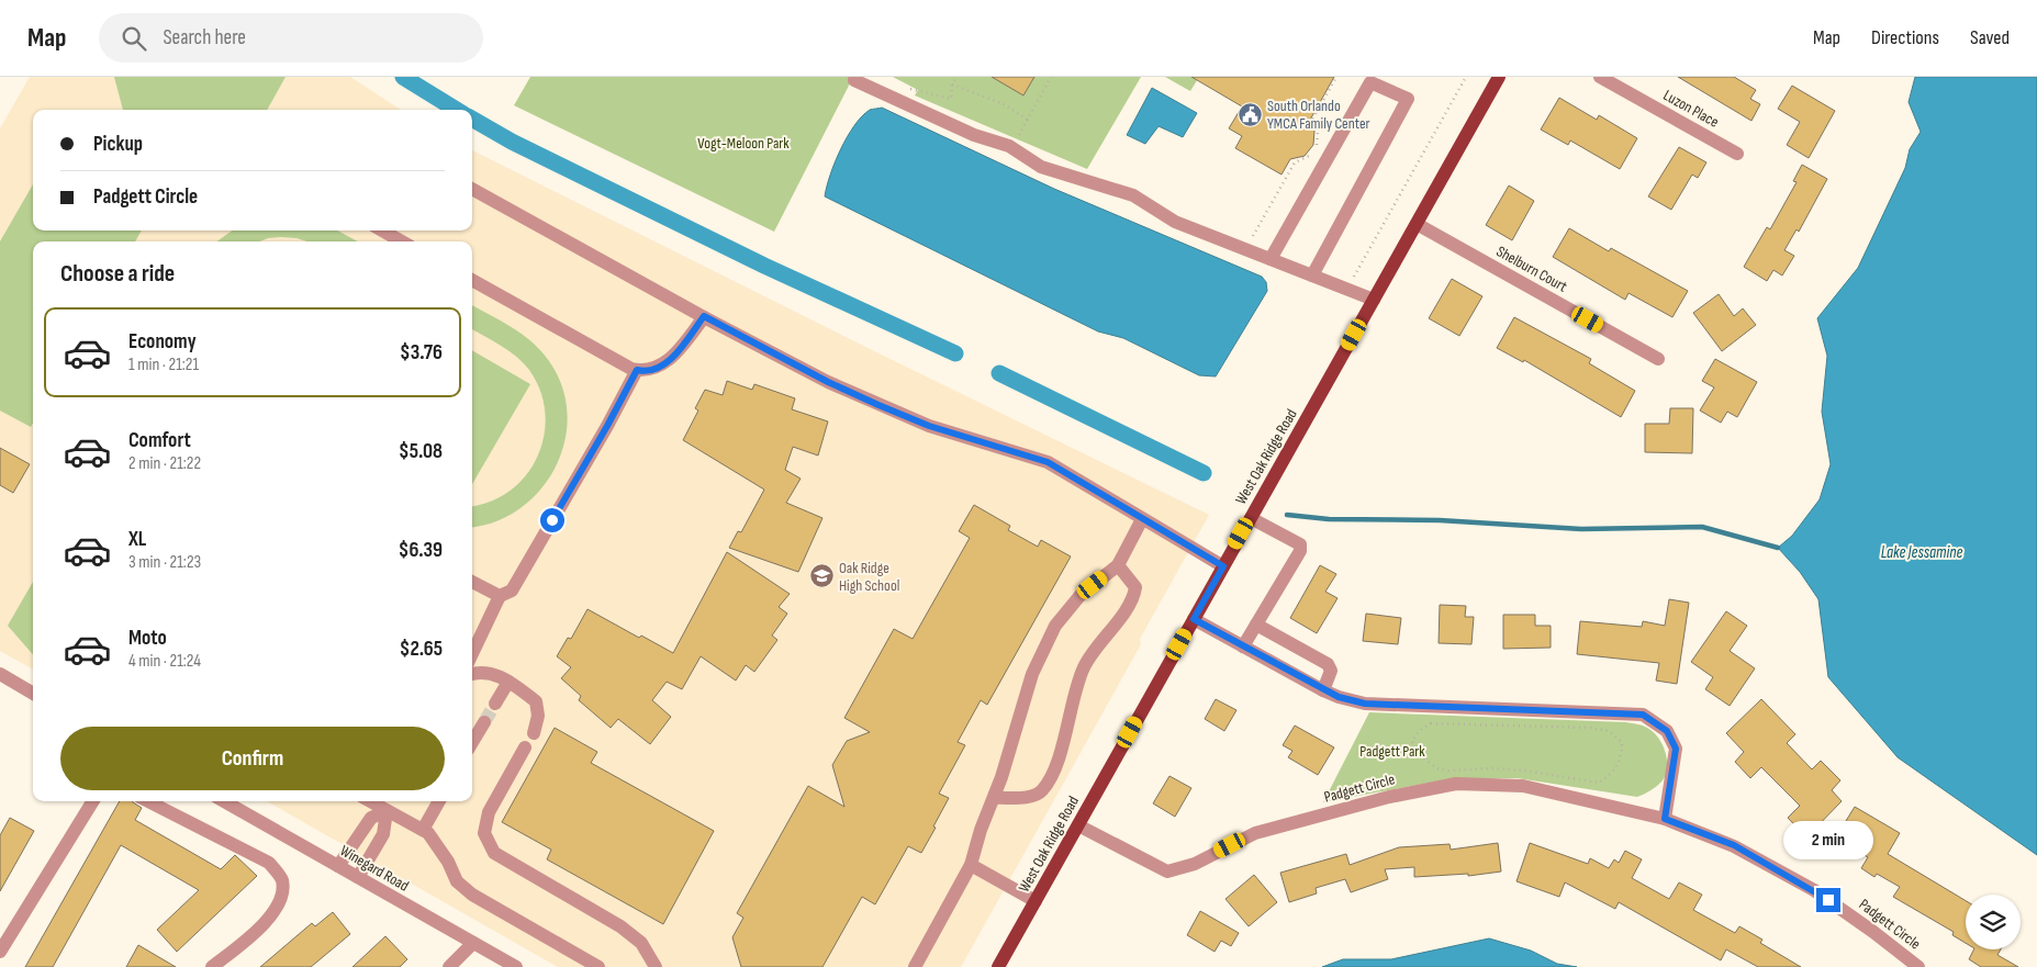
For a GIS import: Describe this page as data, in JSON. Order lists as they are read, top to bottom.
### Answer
{
  "streets": {
    "main road": ["West Oak Ridge Road"],
    "street": [
      "Luzon Place",
      "Shelburn Court",
      "Padgett Circle",
      "Winegard Road"
    ]
  },
  "crossings": [
    ["Shelburn Court", "West Oak Ridge Road"],
    ["West Oak Ridge Road", "Padgett Circle"]
  ],
  "water": ["Lake Jessamine"],
  "parks": ["Vogt-Meloon Park", "Padgett Park"],
  "places": {
    "public building": ["South Orlando YMCA Family Center"],
    "school or university": ["Oak Ridge High School"]
  },
  "page": {
    "header": "Map",
    "search": "Search here",
    "nav": ["Map", "Directions", "Saved"],
    "banner": ["Pickup", "Padgett Circle"],
    "heading": "Choose a ride",
    "list": [
      {
        "name": "Economy",
        "note": "1 min · 21:21",
        "value": "$3.76"
      },
      {
        "name": "Comfort",
        "note": "2 min · 21:22",
        "value": "$5.08"
      },
      {
        "name": "XL",
        "note": "3 min · 21:23",
        "value": "$6.39"
      },
      {
        "name": "Moto",
        "note": "4 min · 21:24",
        "value": "$2.65"
      }
    ],
    "buttons": "Confirm",
    "bubble": "2 min"
  }
}
